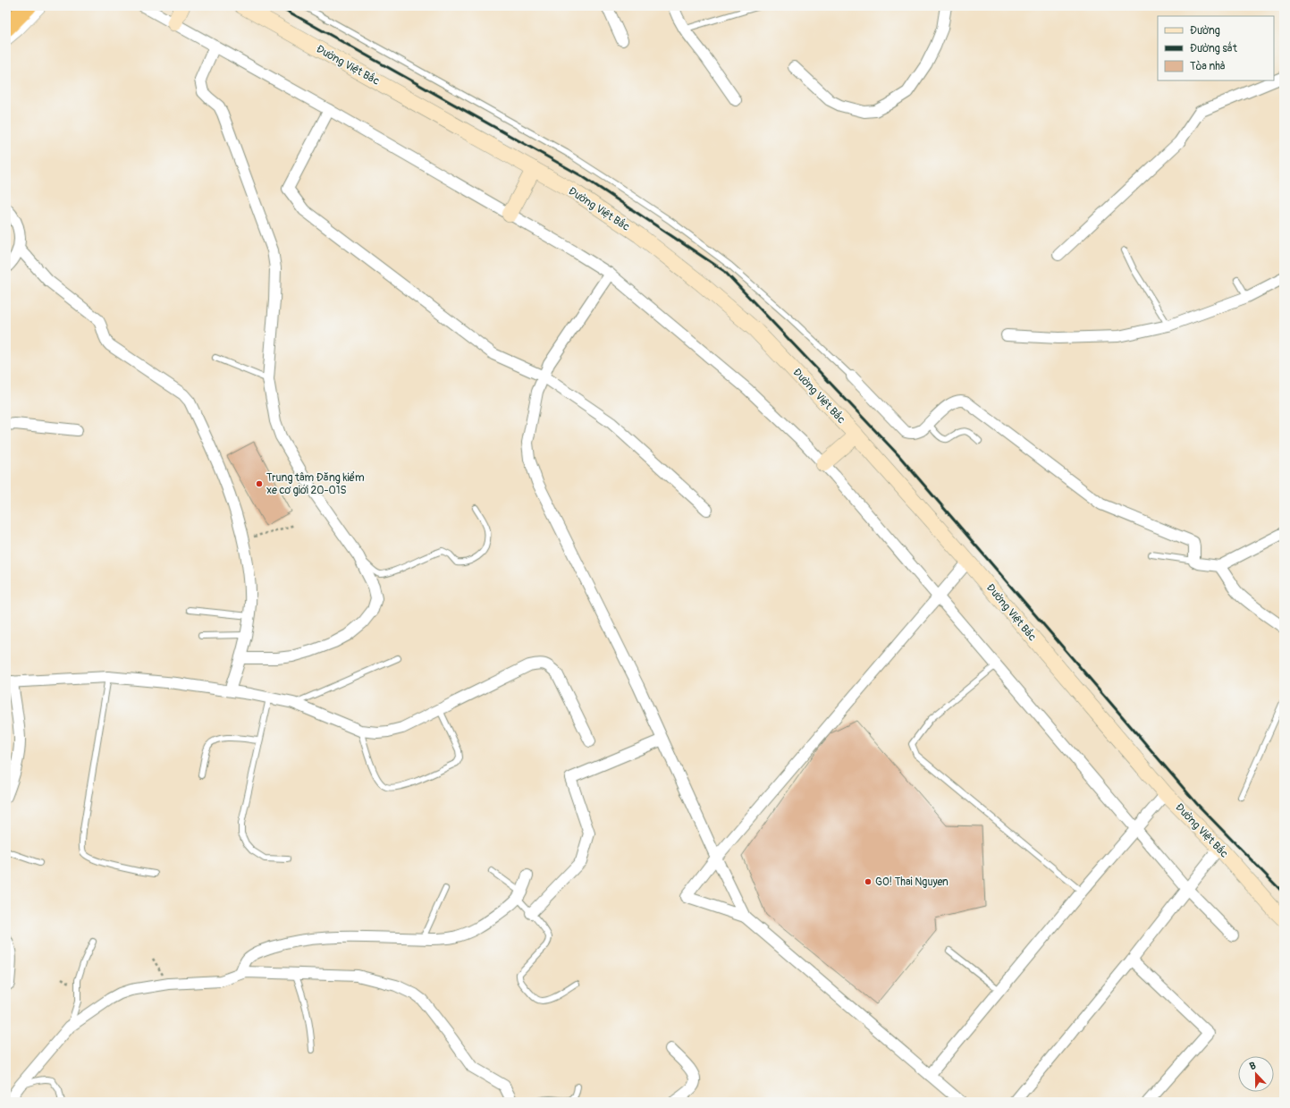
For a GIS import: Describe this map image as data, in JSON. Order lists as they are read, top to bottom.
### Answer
{
  "streets": {
    "main road": ["Đường Việt Bắc"]
  },
  "places": ["Trung tâm Đăng kiểm xe cơ giới 20-01S", "GO! Thai Nguyen"],
  "legend": ["Đường", "Đường sắt", "Tòa nhà"],
  "north": "top"
}
